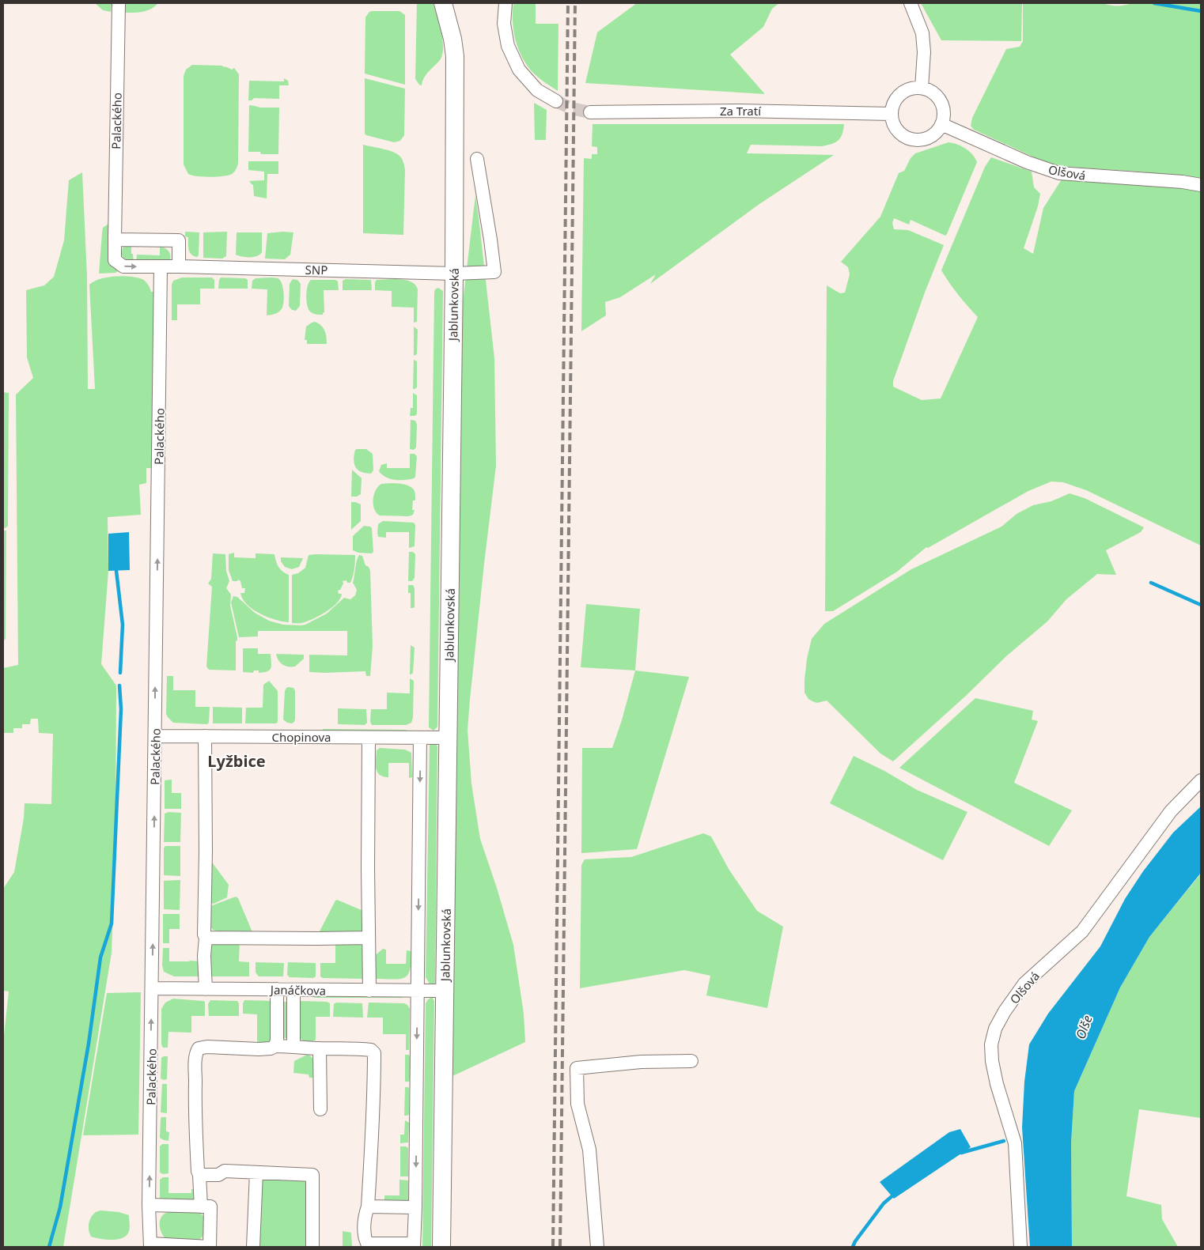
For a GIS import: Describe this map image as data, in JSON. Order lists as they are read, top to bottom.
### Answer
{
  "streets": {
    "main road": ["Jablunkovská"],
    "street": [
      "Za Tratí",
      "Palackého",
      "Olšová",
      "SNP",
      "Chopinova",
      "Janáčkova"
    ]
  },
  "crossings": [
    ["Za Tratí", "Olšová"],
    ["Palackého", "SNP"],
    ["Palackého", "Chopinova"],
    ["Palackého", "Janáčkova"],
    ["SNP", "Jablunkovská"],
    ["Jablunkovská", "Chopinova"],
    ["Jablunkovská", "Janáčkova"]
  ],
  "districts": ["Lyžbice"],
  "water": ["Olše"]
}
